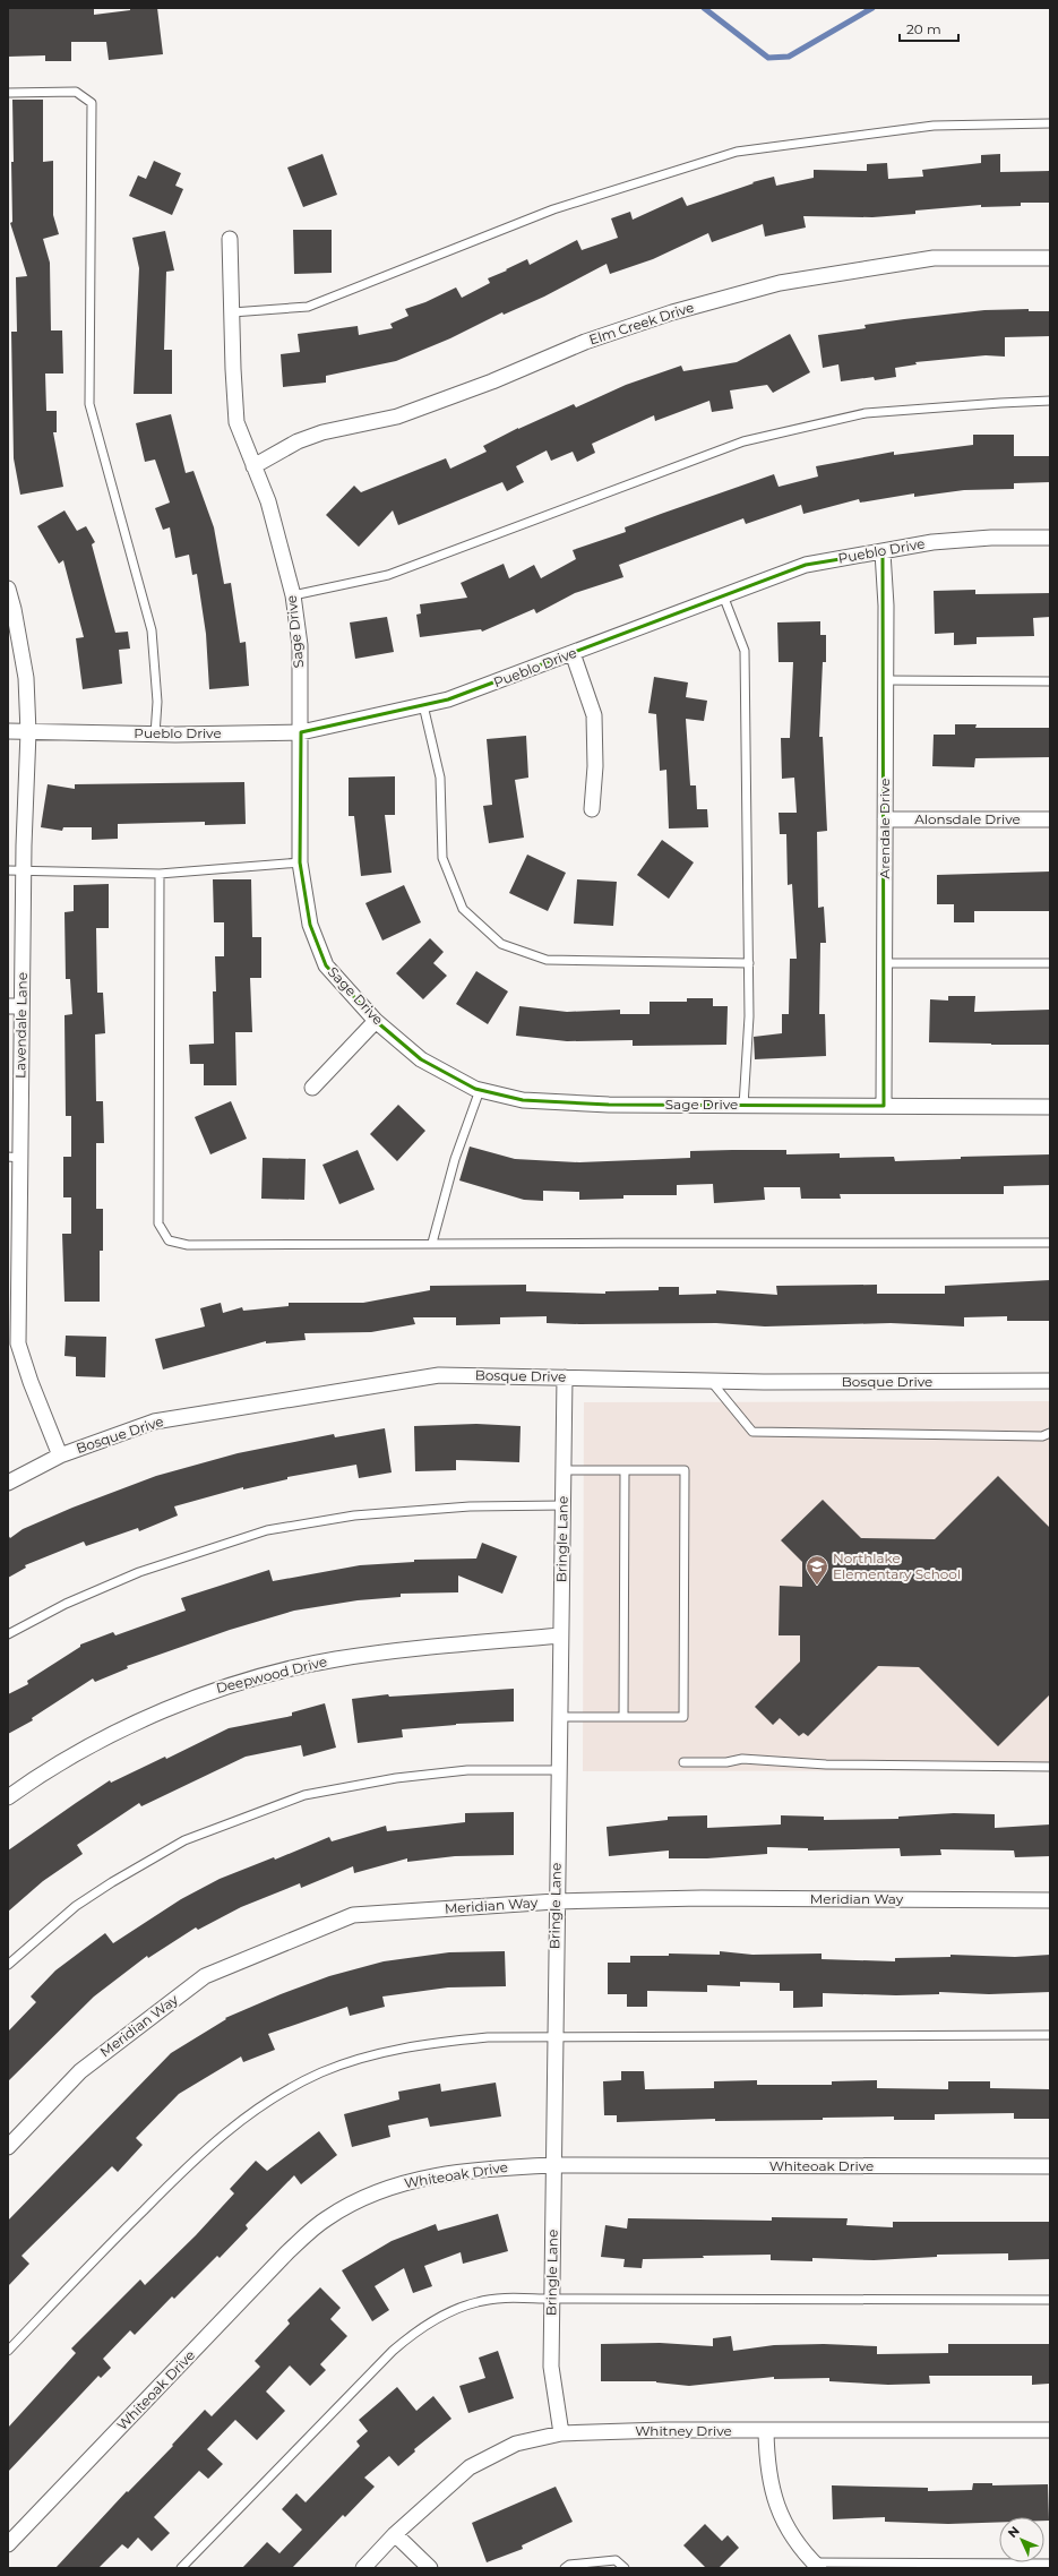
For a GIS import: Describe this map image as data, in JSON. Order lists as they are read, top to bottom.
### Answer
{
  "streets": {
    "street": [
      "Elm Creek Drive",
      "Pueblo Drive",
      "Sage Drive",
      "Alonsdale Drive",
      "Arendale Drive",
      "Lavendale Lane",
      "Bosque Drive",
      "Bringle Lane",
      "Deepwood Drive",
      "Meridian Way",
      "Whiteoak Drive",
      "Whitney Drive"
    ]
  },
  "crossings": [
    ["Elm Creek Drive", "Sage Drive"],
    ["Pueblo Drive", "Sage Drive"],
    ["Pueblo Drive", "Arendale Drive"],
    ["Pueblo Drive", "Lavendale Lane"],
    ["Sage Drive", "Arendale Drive"],
    ["Alonsdale Drive", "Arendale Drive"],
    ["Lavendale Lane", "Bosque Drive"],
    ["Bosque Drive", "Bringle Lane"],
    ["Bringle Lane", "Deepwood Drive"],
    ["Bringle Lane", "Meridian Way"],
    ["Bringle Lane", "Whiteoak Drive"],
    ["Bringle Lane", "Whitney Drive"]
  ],
  "places": {
    "school or university": ["Northlake Elementary School"]
  },
  "scale_bar": "20 m",
  "north": "top left"
}
